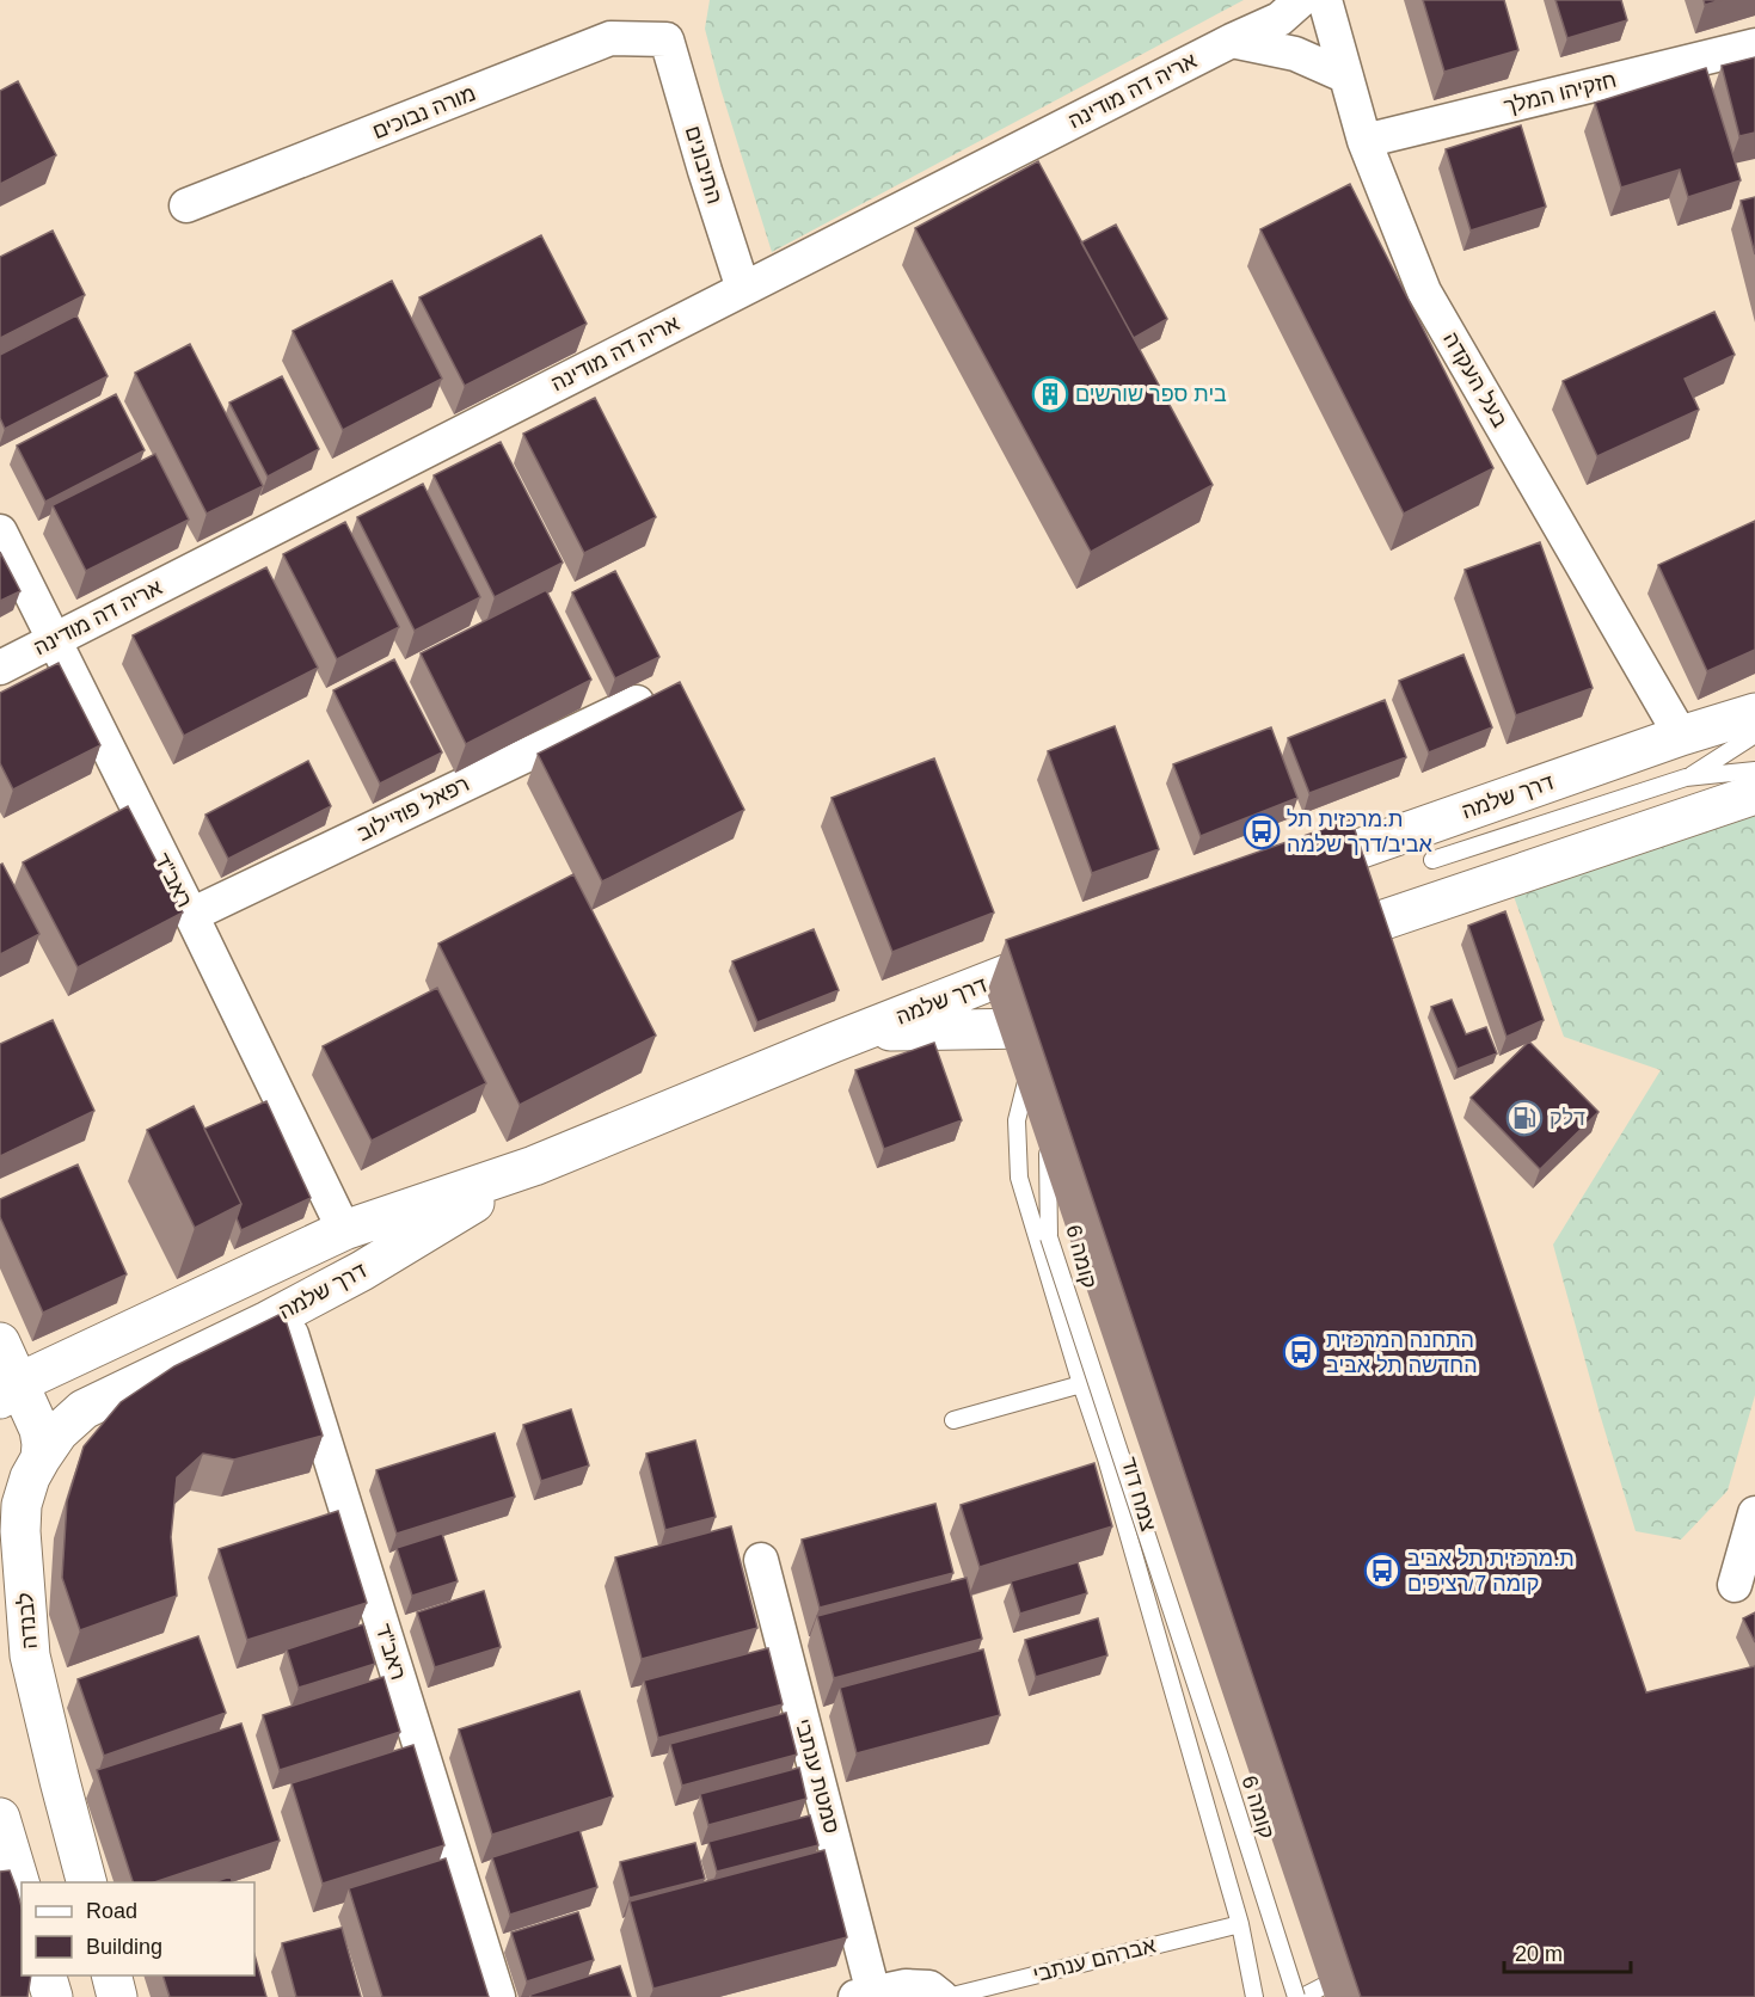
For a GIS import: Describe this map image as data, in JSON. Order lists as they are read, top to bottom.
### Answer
{
  "streets": {
    "street": [
      "אריה דה מודינה",
      "חזקיהו המלך",
      "מורה נבוכים",
      "התיבונים",
      "בעל העקדה",
      "דרך שלמה",
      "רפאל פוזיילוב",
      "ראב\"ד",
      "לבנדה",
      "סמטת ענתבי"
    ],
    "lane": ["קומה 6", "צמח דוד", "אברהם ענתבי"]
  },
  "crossings": [
    ["אריה דה מודינה", "התיבונים"],
    ["אריה דה מודינה", "ראב\"ד"],
    ["חזקיהו המלך", "בעל העקדה"],
    ["מורה נבוכים", "התיבונים"],
    ["בעל העקדה", "דרך שלמה"],
    ["דרך שלמה", "ראב\"ד"],
    ["דרך שלמה", "לבנדה"],
    ["רפאל פוזיילוב", "ראב\"ד"],
    ["צמח דוד", "אברהם ענתבי"]
  ],
  "places": {
    "building": ["בית ספר שורשים"],
    "bus stop": ["ת.מרכזית תל אביב/דרך שלמה", "התחנה המרכזית החדשה תל אביב", "ת.מרכזית תל אביב קומה 7/רציפים"],
    "fuel station": ["דלק"]
  },
  "legend": ["Road", "Building"],
  "scale_bar": "20 m"
}
